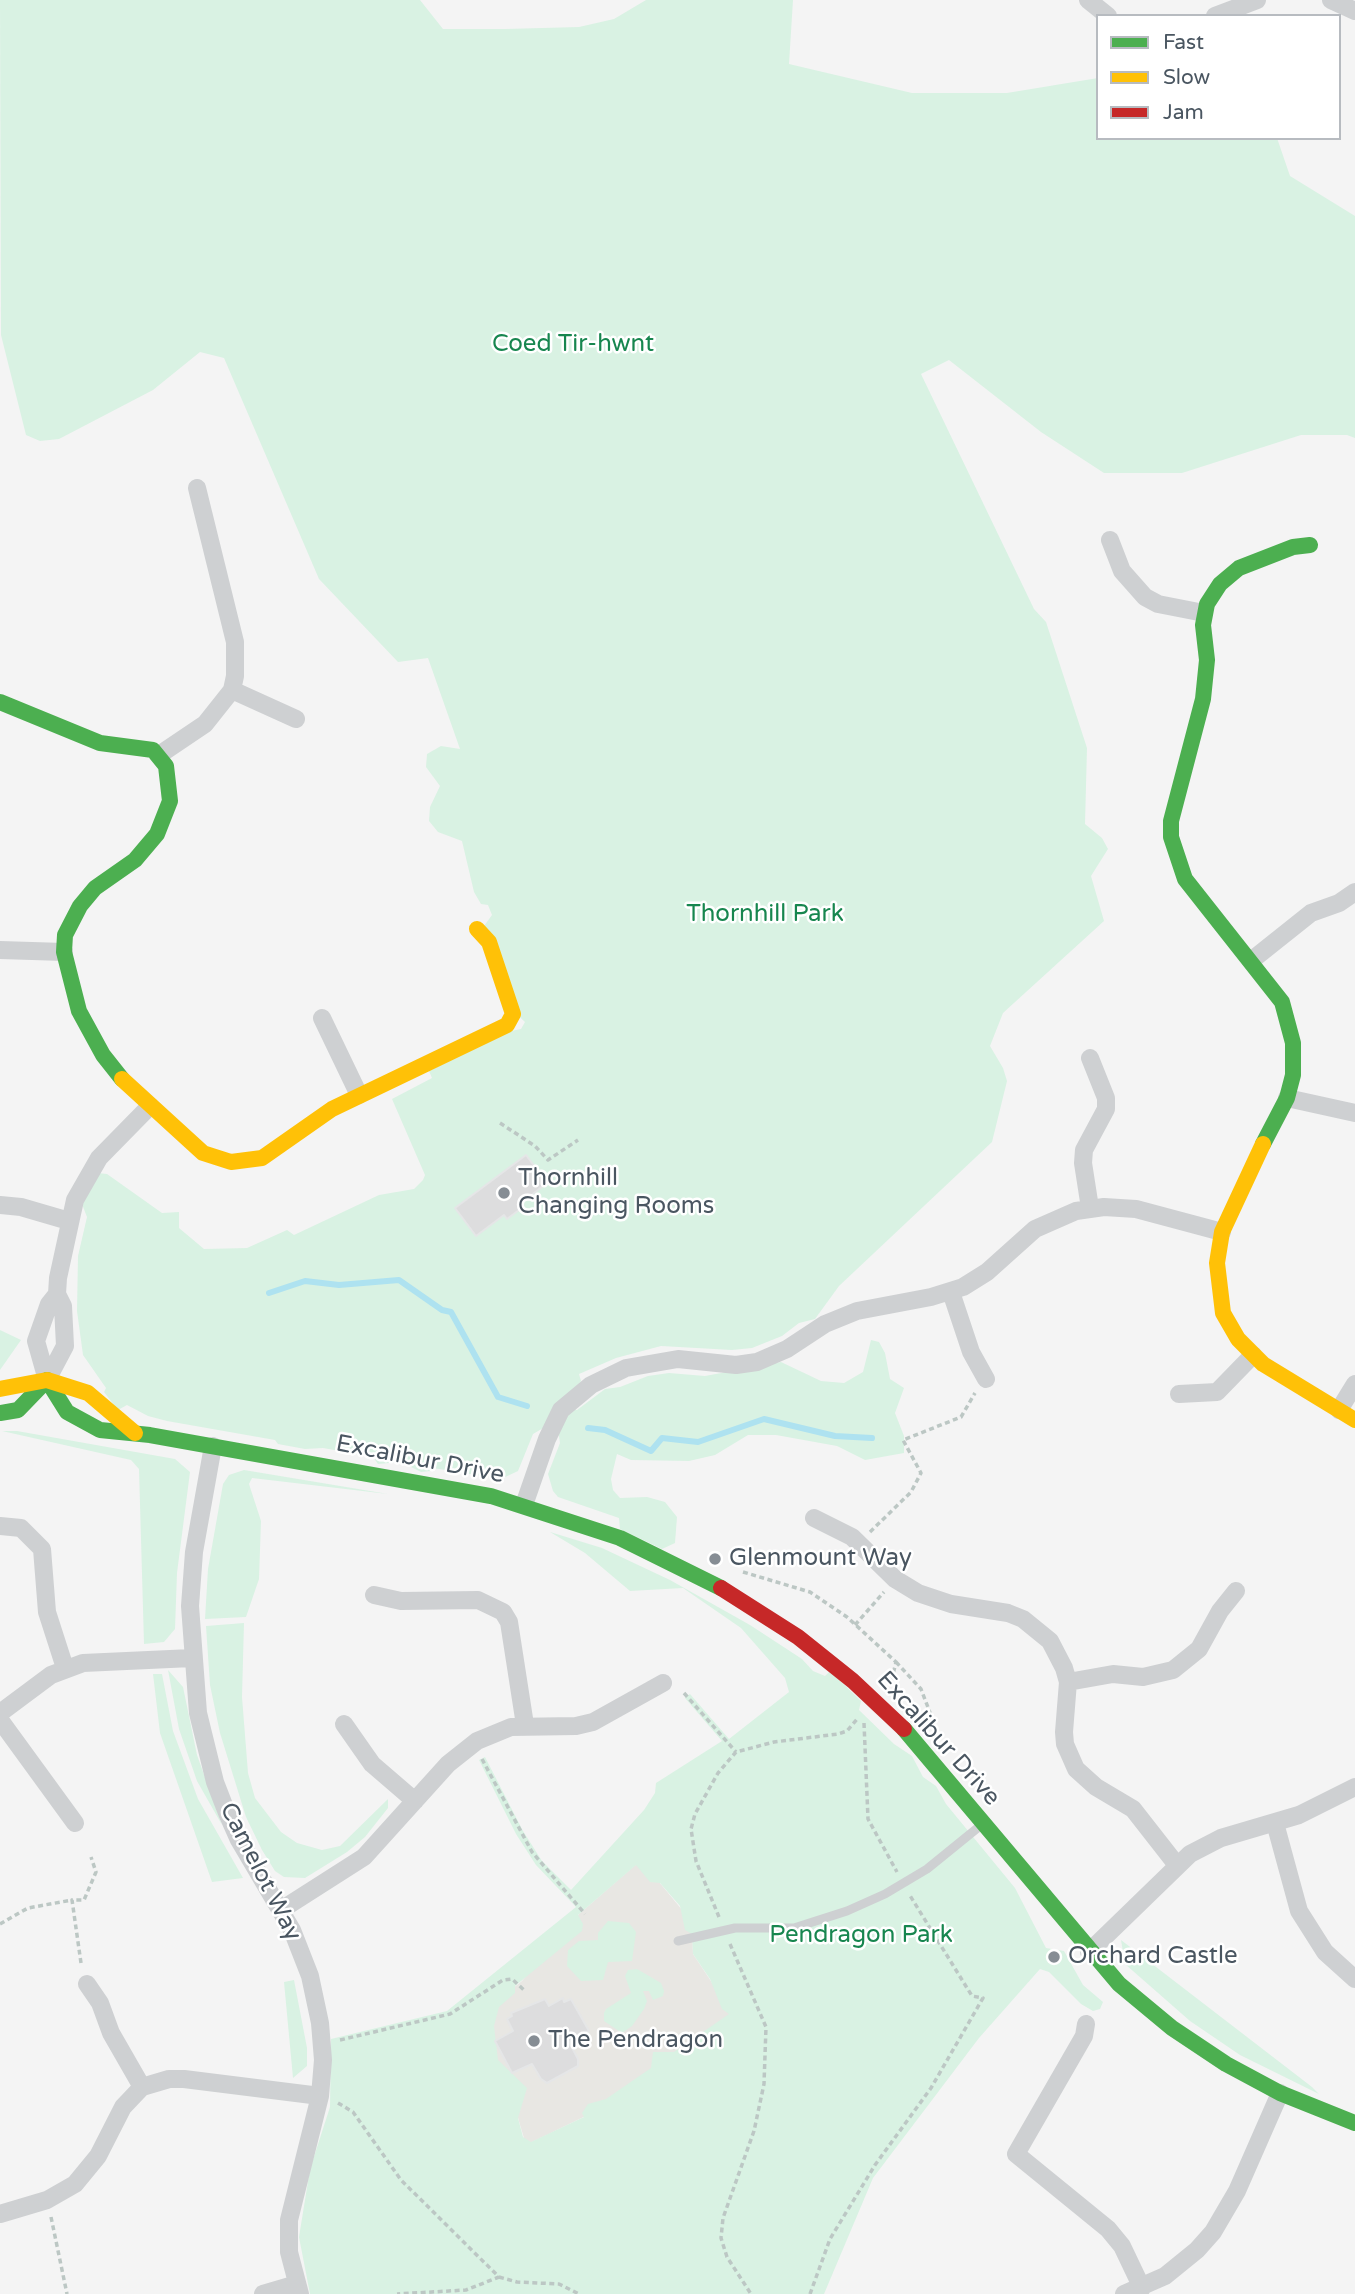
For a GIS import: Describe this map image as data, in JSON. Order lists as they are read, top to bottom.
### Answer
{
  "streets": {
    "street": ["Excalibur Drive", "Camelot Way"]
  },
  "crossings": [
    ["Excalibur Drive", "Camelot Way"]
  ],
  "parks": ["Coed Tir-hwnt", "Thornhill Park", "Pendragon Park"],
  "places": [
    "Thornhill Changing Rooms",
    "Glenmount Way",
    "Orchard Castle",
    "The Pendragon"
  ],
  "legend": ["Fast", "Slow", "Jam"]
}
